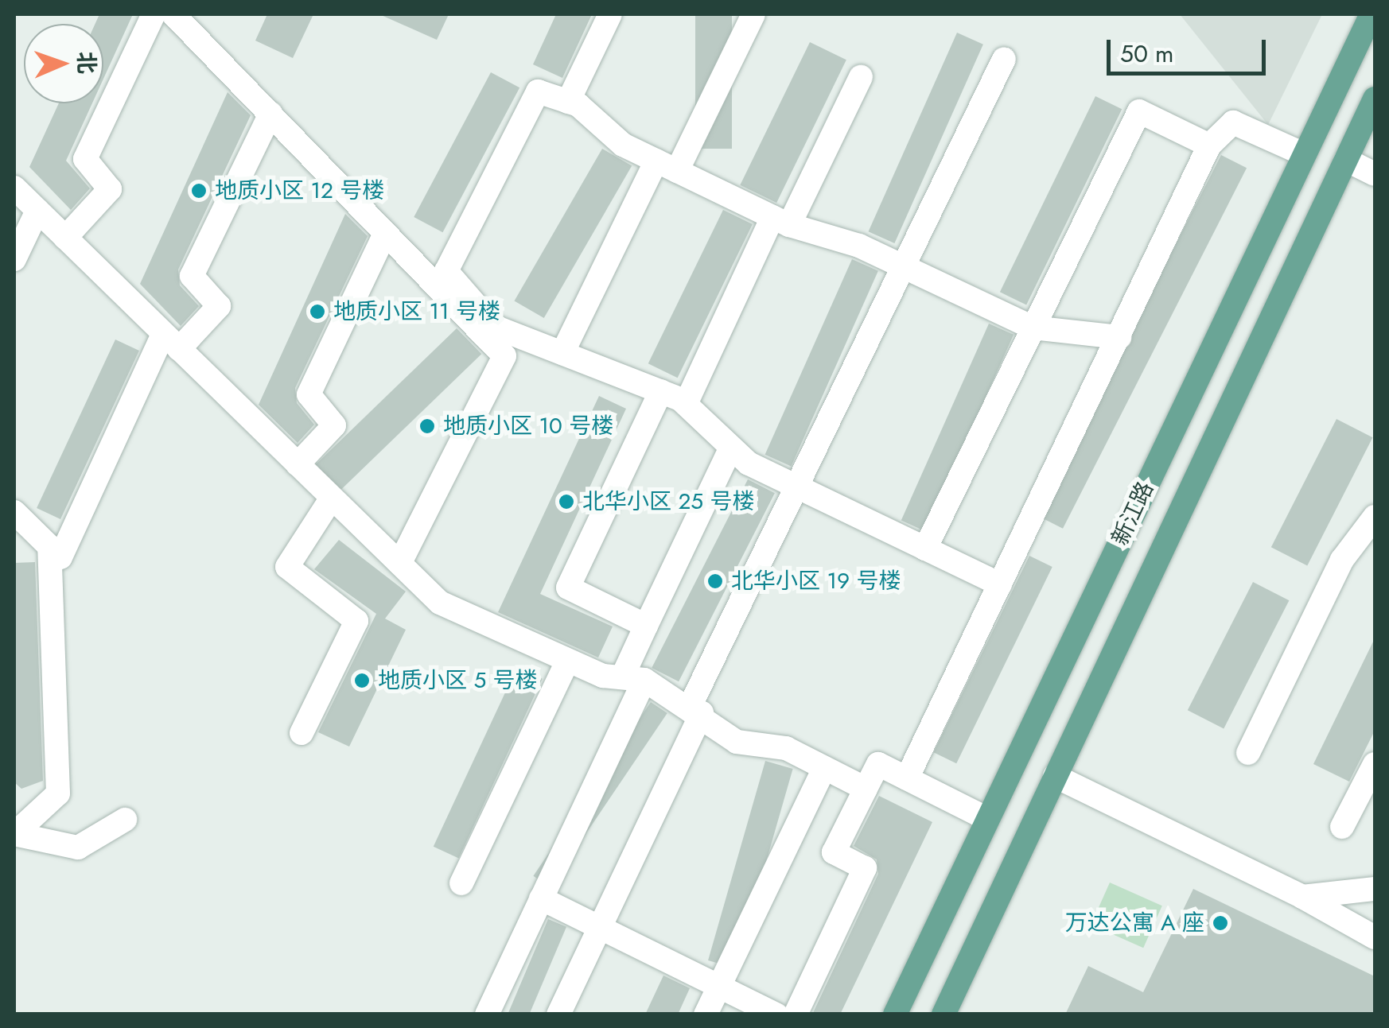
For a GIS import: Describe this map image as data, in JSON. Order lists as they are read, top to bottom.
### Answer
{
  "streets": {
    "main road": ["新江路"]
  },
  "places": [
    "地质小区 12 号楼",
    "地质小区 11 号楼",
    "地质小区 10 号楼",
    "北华小区 25 号楼",
    "北华小区 19 号楼",
    "地质小区 5 号楼",
    "万达公寓 A 座"
  ],
  "scale_bar": "50 m",
  "north": "right"
}
